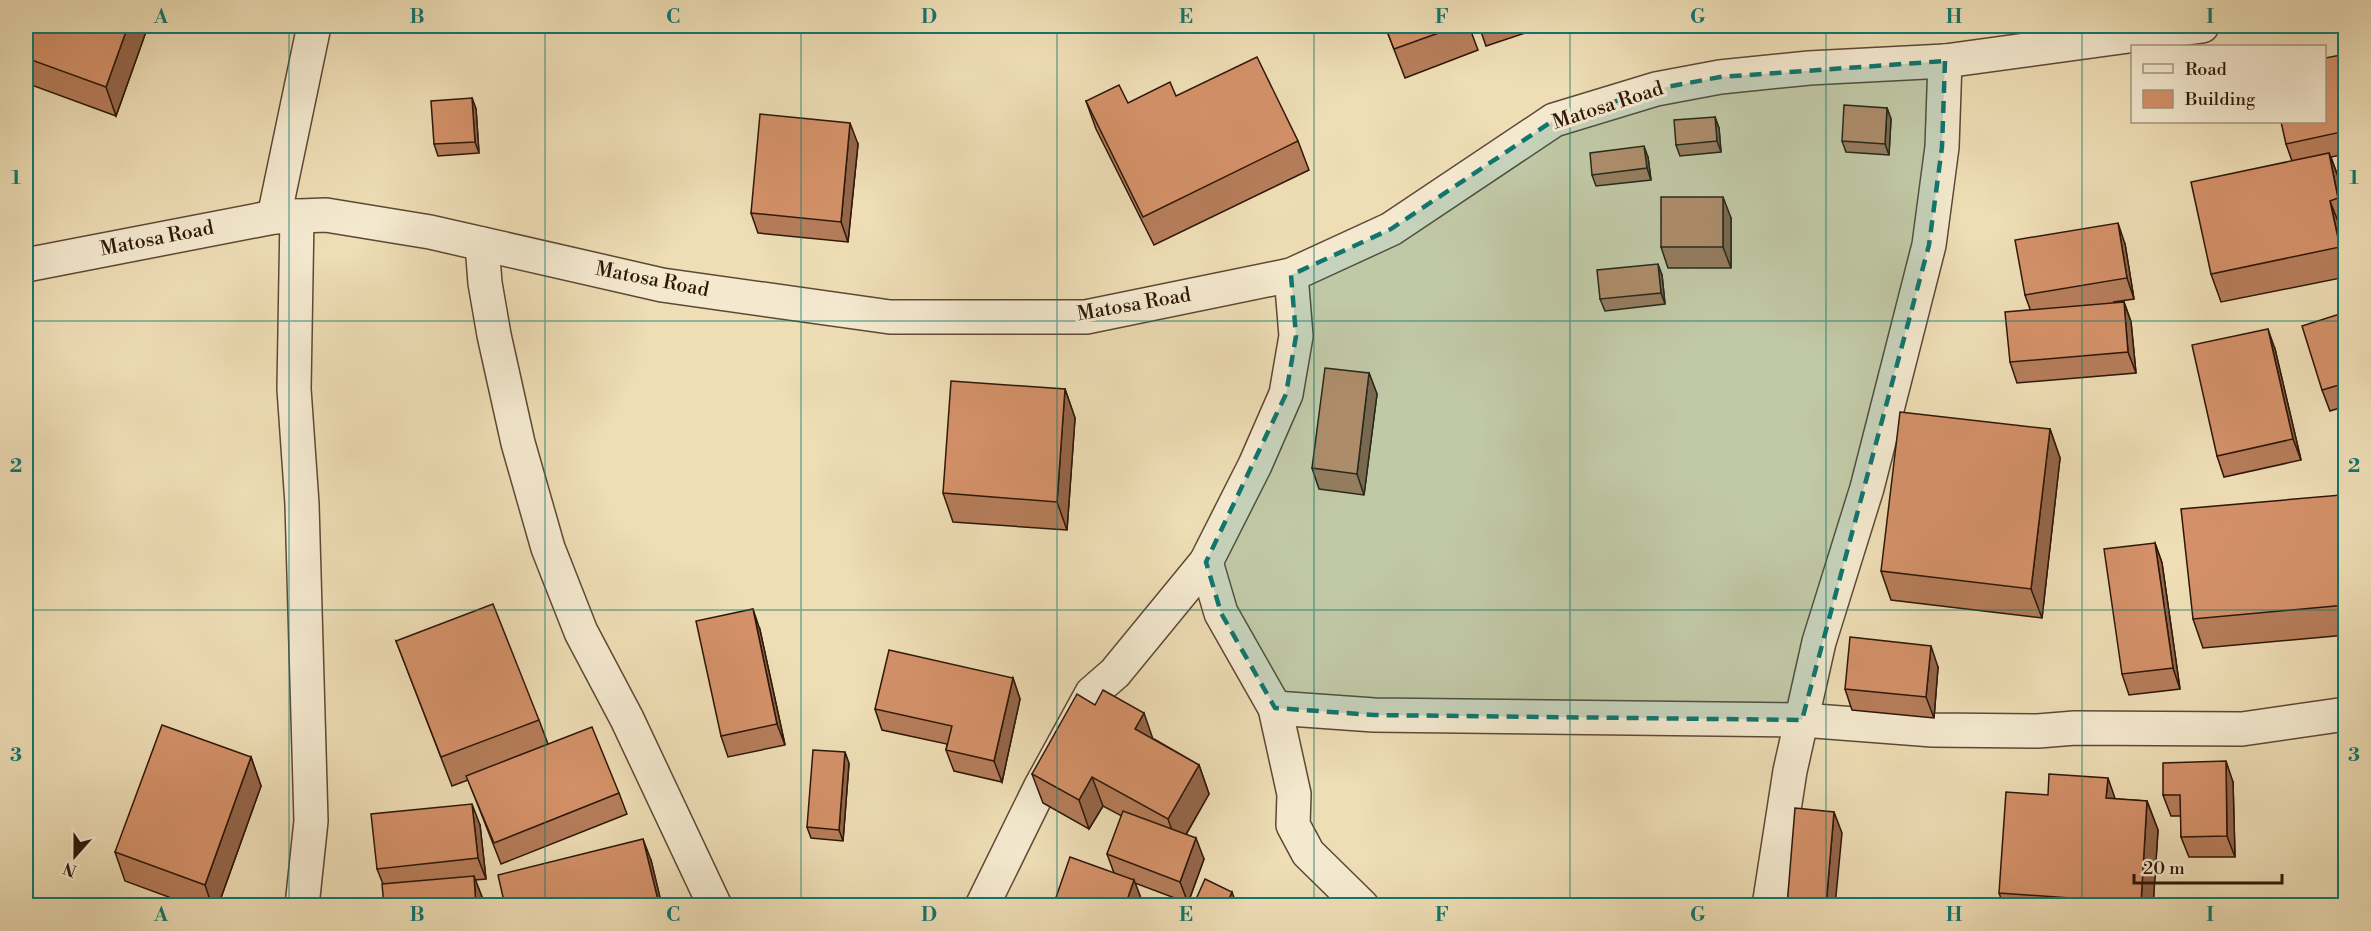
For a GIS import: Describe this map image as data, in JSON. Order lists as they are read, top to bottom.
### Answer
{
  "streets": {
    "street": ["Matosa Road"]
  },
  "legend": ["Road", "Building"],
  "scale_bar": "20 m",
  "north": "bottom",
  "grid": {
    "columns": [
      "A",
      "B",
      "C",
      "D",
      "E",
      "F",
      "G",
      "H",
      "I"
    ],
    "rows": ["1", "2", "3"]
  }
}
